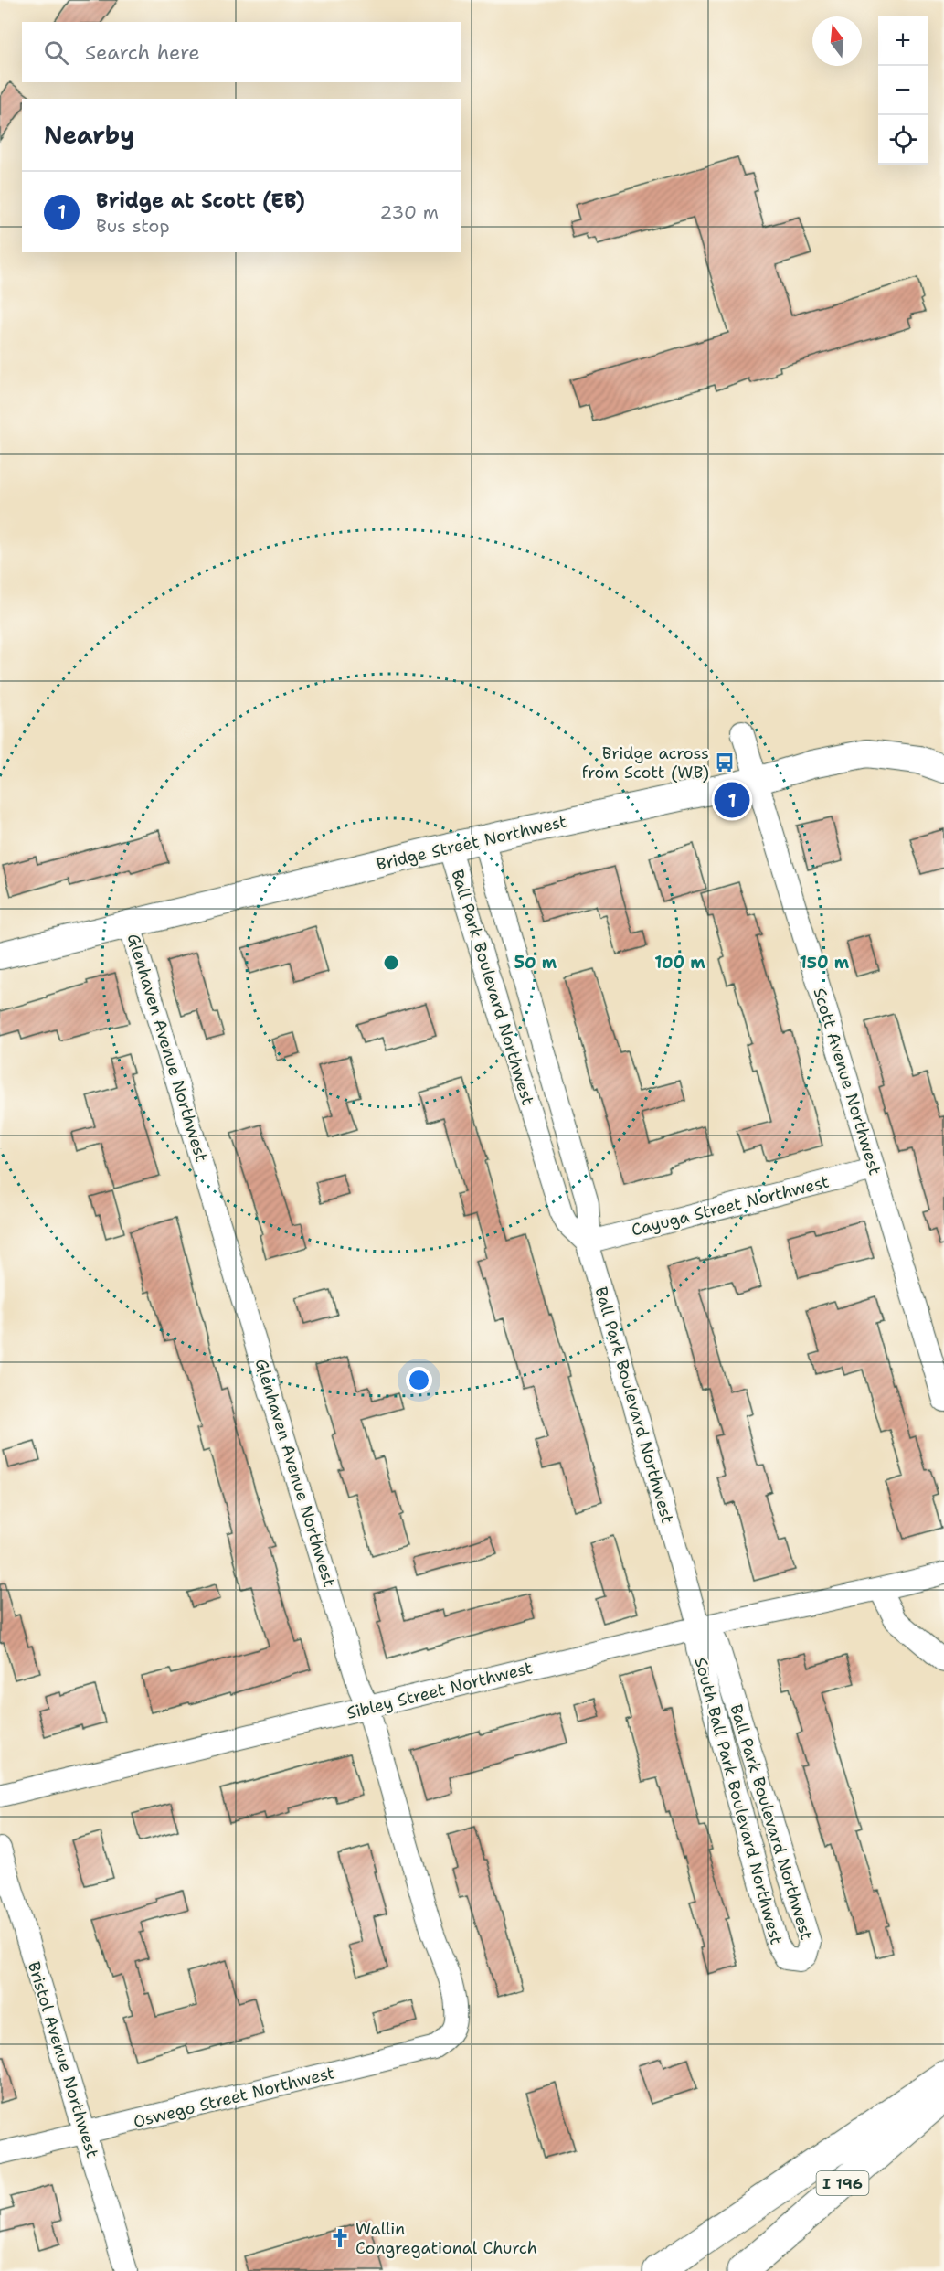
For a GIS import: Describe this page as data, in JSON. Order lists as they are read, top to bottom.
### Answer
{
  "streets": {
    "highway": ["I 196"],
    "main road": ["Bridge Street Northwest"],
    "street": [
      "Ball Park Boulevard Northwest",
      "Glenhaven Avenue Northwest",
      "Scott Avenue Northwest",
      "Cayuga Street Northwest",
      "Sibley Street Northwest",
      "South Ball Park Boulevard Northwest",
      "Bristol Avenue Northwest",
      "Oswego Street Northwest"
    ]
  },
  "crossings": [
    ["Bridge Street Northwest", "Ball Park Boulevard Northwest"],
    ["Bridge Street Northwest", "Glenhaven Avenue Northwest"],
    ["Bridge Street Northwest", "Scott Avenue Northwest"],
    ["Ball Park Boulevard Northwest", "Cayuga Street Northwest"],
    ["Ball Park Boulevard Northwest", "Sibley Street Northwest"],
    ["Ball Park Boulevard Northwest", "South Ball Park Boulevard Northwest"],
    ["Glenhaven Avenue Northwest", "Sibley Street Northwest"],
    ["Glenhaven Avenue Northwest", "Oswego Street Northwest"],
    ["Scott Avenue Northwest", "Cayuga Street Northwest"],
    ["Sibley Street Northwest", "South Ball Park Boulevard Northwest"],
    ["Bristol Avenue Northwest", "Oswego Street Northwest"]
  ],
  "places": {
    "bus stop": ["Bridge across from Scott (WB)"],
    "church": ["Wallin Congregational Church"]
  },
  "north": "top",
  "page": {
    "map_buttons": ["+", "−"],
    "search": "Search here",
    "heading": "Nearby",
    "list": [
      {
        "mark": "1",
        "name": "Bridge at Scott (EB)",
        "note": "Bus stop",
        "value": "230 m"
      }
    ],
    "pins": "1"
  },
  "rings": ["50 m", "100 m", "150 m"]
}
